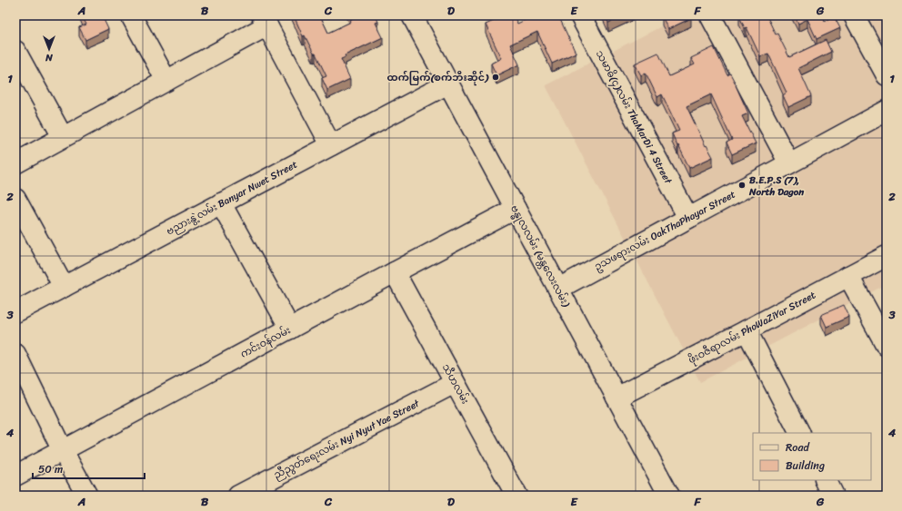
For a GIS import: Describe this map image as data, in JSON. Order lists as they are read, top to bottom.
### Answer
{
  "streets": {
    "street": [
      "သမာဓိ(၄)လမ်း ThaMarDi 4 Street",
      "ဗညားနွဲ့လမ်း Banyar Nwet Street",
      "ဥသဖရားလမ်း OakThaPhayar Street",
      "ဗန္ဓုလလမ်း (မန္တလေးလမ်း)",
      "ဖိုးဝဇီရာလမ်း PhoWaZiYar Street",
      "ကင်းဝန်လမ်း",
      "သီဟလမ်း",
      "ညီညွတ်ရေးလမ်း Nyi Nyut Yae Street"
    ]
  },
  "crossings": [
    ["သမာဓိ(၄)လမ်း ThaMarDi 4 Street", "ဥသဖရားလမ်း OakThaPhayar Street"],
    ["ဗညားနွဲ့လမ်း Banyar Nwet Street", "ဗန္ဓုလလမ်း (မန္တလေးလမ်း)"],
    ["ဥသဖရားလမ်း OakThaPhayar Street", "ဗန္ဓုလလမ်း (မန္တလေးလမ်း)"],
    ["ဗန္ဓုလလမ်း (မန္တလေးလမ်း)", "ဖိုးဝဇီရာလမ်း PhoWaZiYar Street"],
    ["ဗန္ဓုလလမ်း (မန္တလေးလမ်း)", "ကင်းဝန်လမ်း"],
    ["ကင်းဝန်လမ်း", "သီဟလမ်း"],
    ["သီဟလမ်း", "ညီညွတ်ရေးလမ်း Nyi Nyut Yae Street"]
  ],
  "places": ["ထက်မြက်(စက်ဘီးဆိုင်)", "B.E.P.S (7), North Dagon"],
  "legend": ["Road", "Building"],
  "scale_bar": "50 m",
  "north": "bottom",
  "grid": {
    "columns": [
      "A",
      "B",
      "C",
      "D",
      "E",
      "F",
      "G"
    ],
    "rows": [
      "1",
      "2",
      "3",
      "4"
    ]
  }
}
